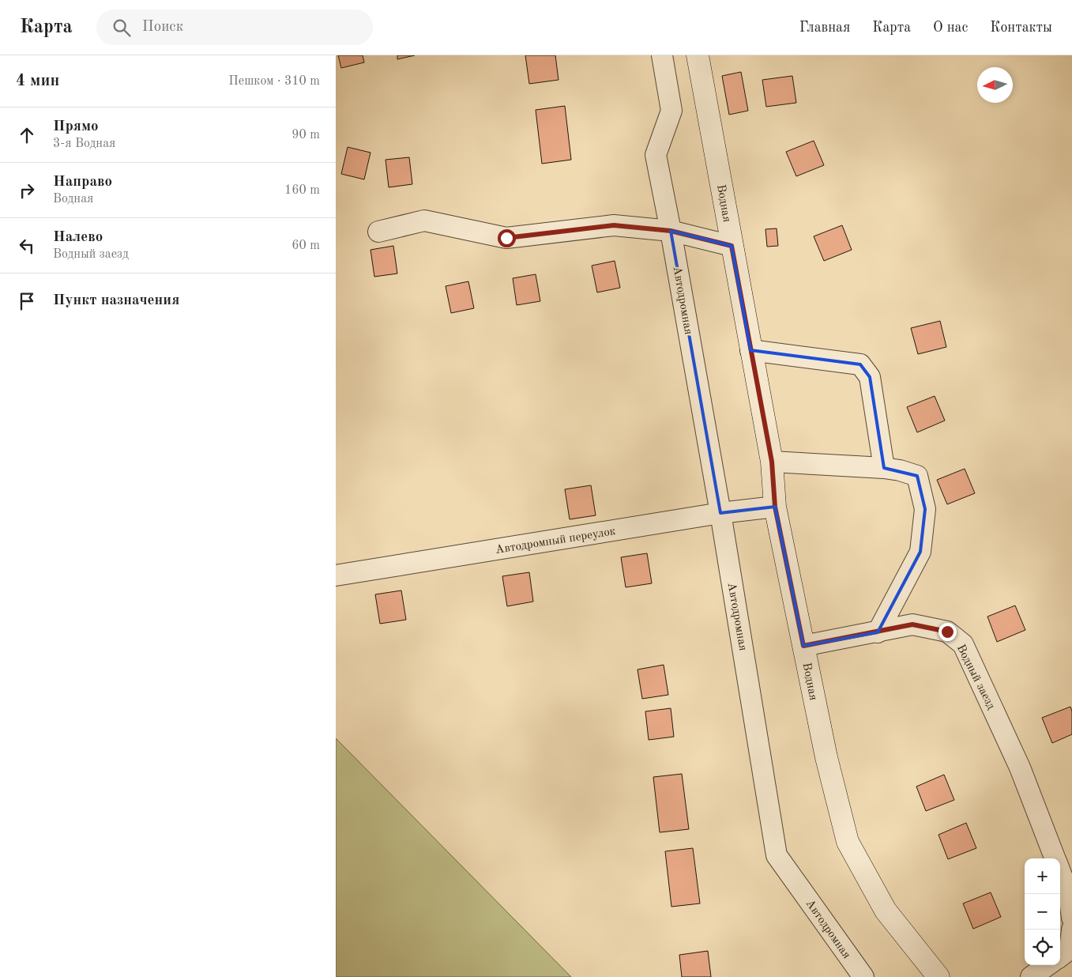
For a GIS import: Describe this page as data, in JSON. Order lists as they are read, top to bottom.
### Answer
{
  "streets": {
    "street": [
      "Водная",
      "Автодромная",
      "Автодромный переулок",
      "Водный заезд"
    ]
  },
  "crossings": [
    ["Водная", "Автодромный переулок"],
    ["Водная", "Водный заезд"],
    ["Автодромная", "Автодромный переулок"]
  ],
  "north": "left",
  "page": {
    "header": "Карта",
    "search": "Поиск",
    "nav": [
      "Главная",
      "Карта",
      "О нас",
      "Контакты"
    ],
    "heading": ["4 мин", "Пешком · 310 m"],
    "list": [
      ["Прямо", "3-я Водная", "90 m"],
      ["Направо", "Водная", "160 m"],
      ["Налево", "Водный заезд", "60 m"],
      "Пункт назначения"
    ],
    "map_buttons": ["+", "−"]
  }
}
